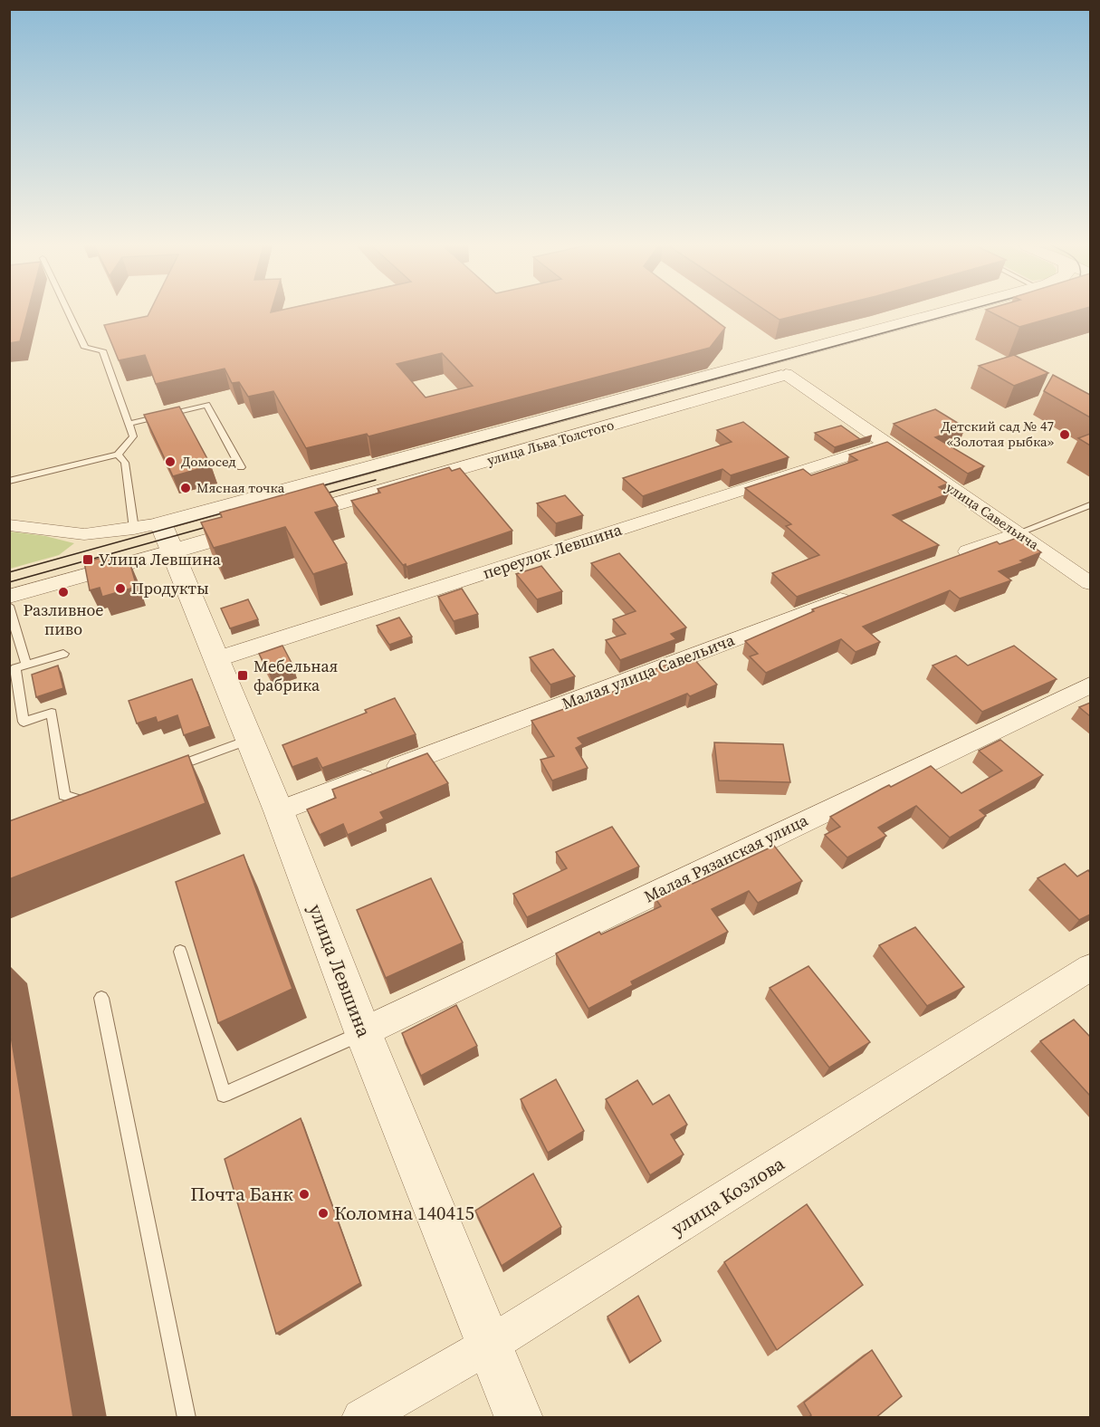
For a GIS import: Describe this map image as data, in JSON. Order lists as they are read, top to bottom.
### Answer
{
  "streets": {
    "street": [
      "улица Льва Толстого",
      "улица Савельича",
      "переулок Левшина",
      "Малая улица Савельича",
      "Малая Рязанская улица",
      "улица Левшина",
      "улица Козлова"
    ]
  },
  "crossings": [
    ["улица Льва Толстого", "улица Савельича"],
    ["улица Льва Толстого", "улица Левшина"],
    ["улица Савельича", "переулок Левшина"],
    ["переулок Левшина", "улица Левшина"],
    ["Малая улица Савельича", "улица Левшина"],
    ["Малая Рязанская улица", "улица Левшина"],
    ["улица Левшина", "улица Козлова"]
  ],
  "places": {
    "other": [
      "Детский сад № 47 «Золотая рыбка»",
      "Домосед",
      "Мясная точка",
      "Продукты",
      "Разливное пиво",
      "Почта Банк",
      "Коломна 140415"
    ],
    "transit": ["Улица Левшина", "Мебельная фабрика"]
  }
}
